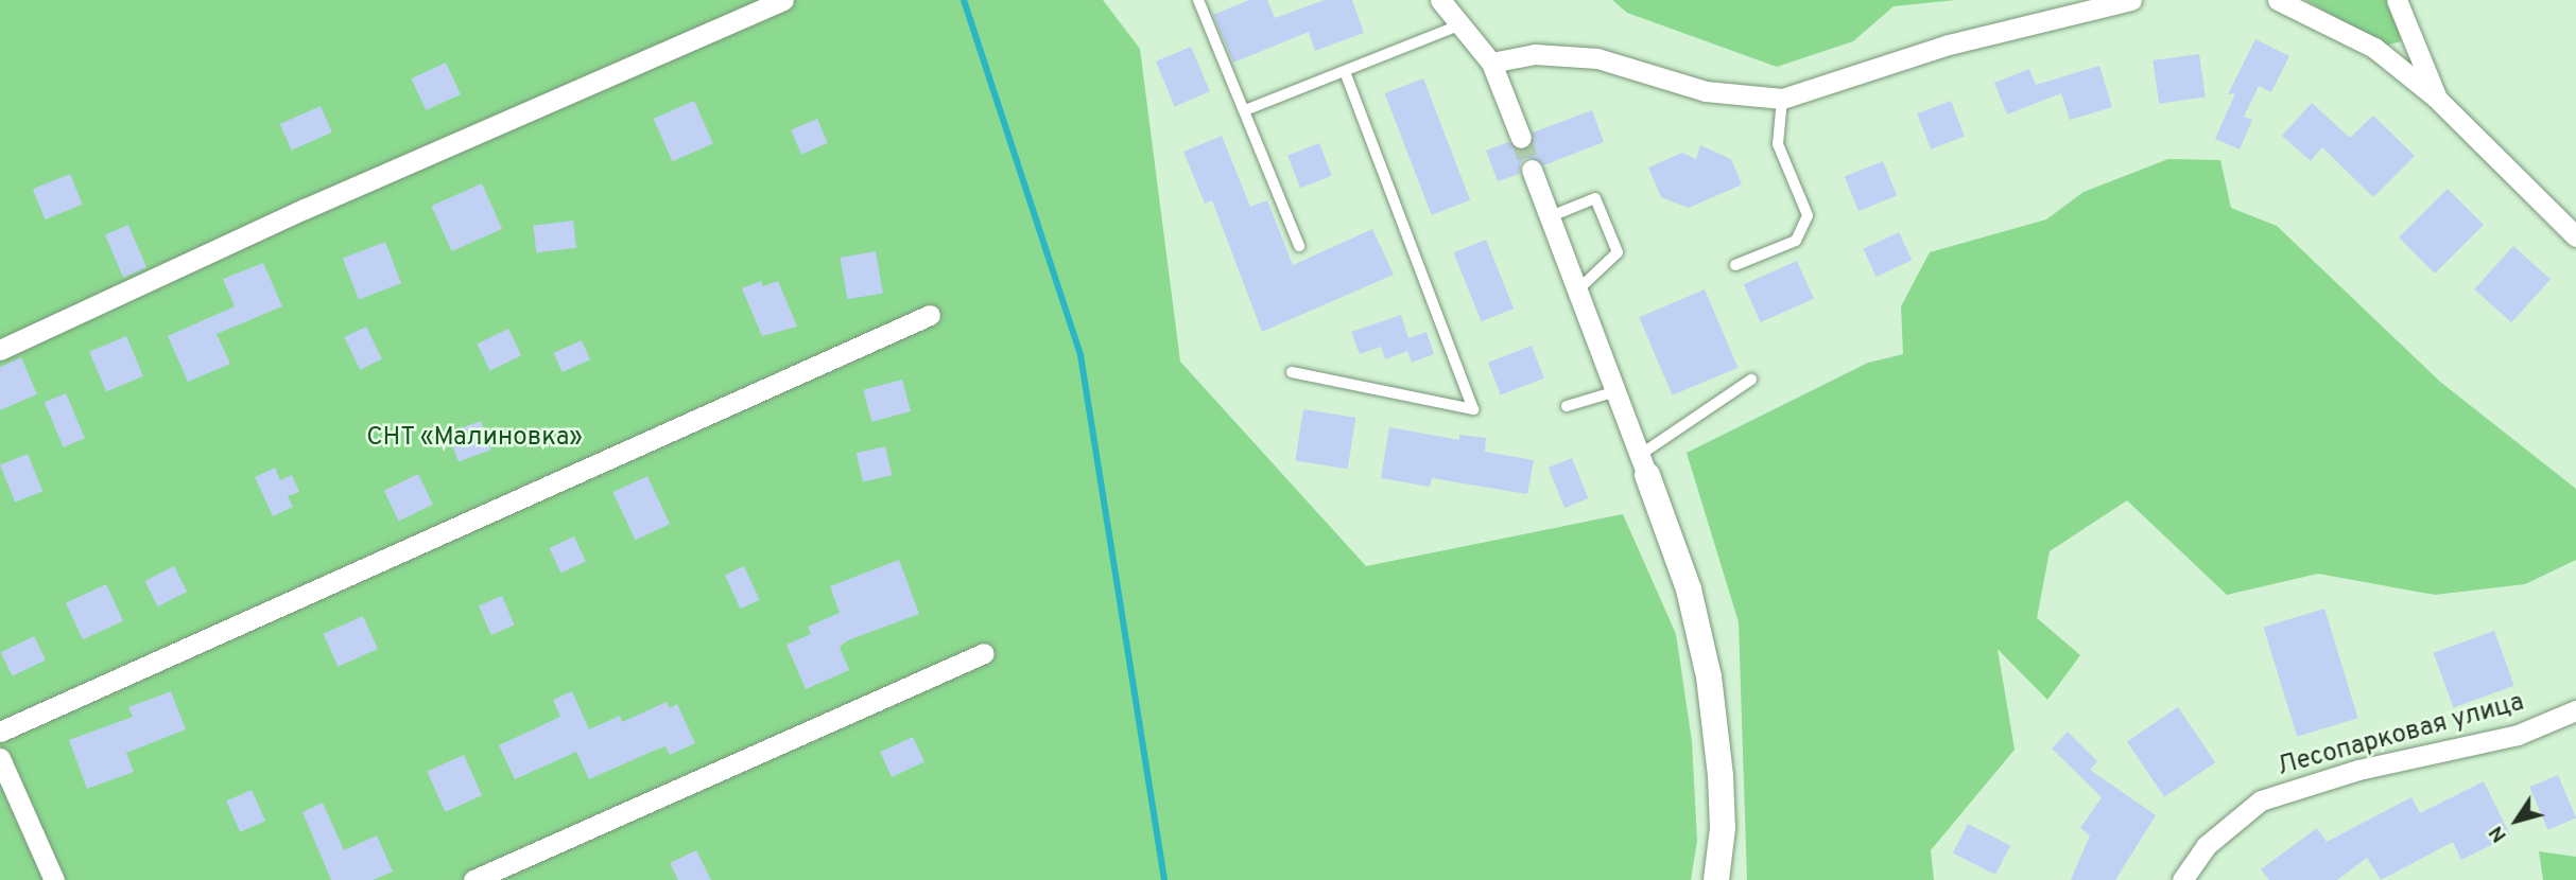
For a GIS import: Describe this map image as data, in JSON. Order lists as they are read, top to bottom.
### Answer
{
  "streets": {
    "street": ["Лесопарковая улица"]
  },
  "parks": ["СНТ «Малиновка»"],
  "north": "bottom left"
}
